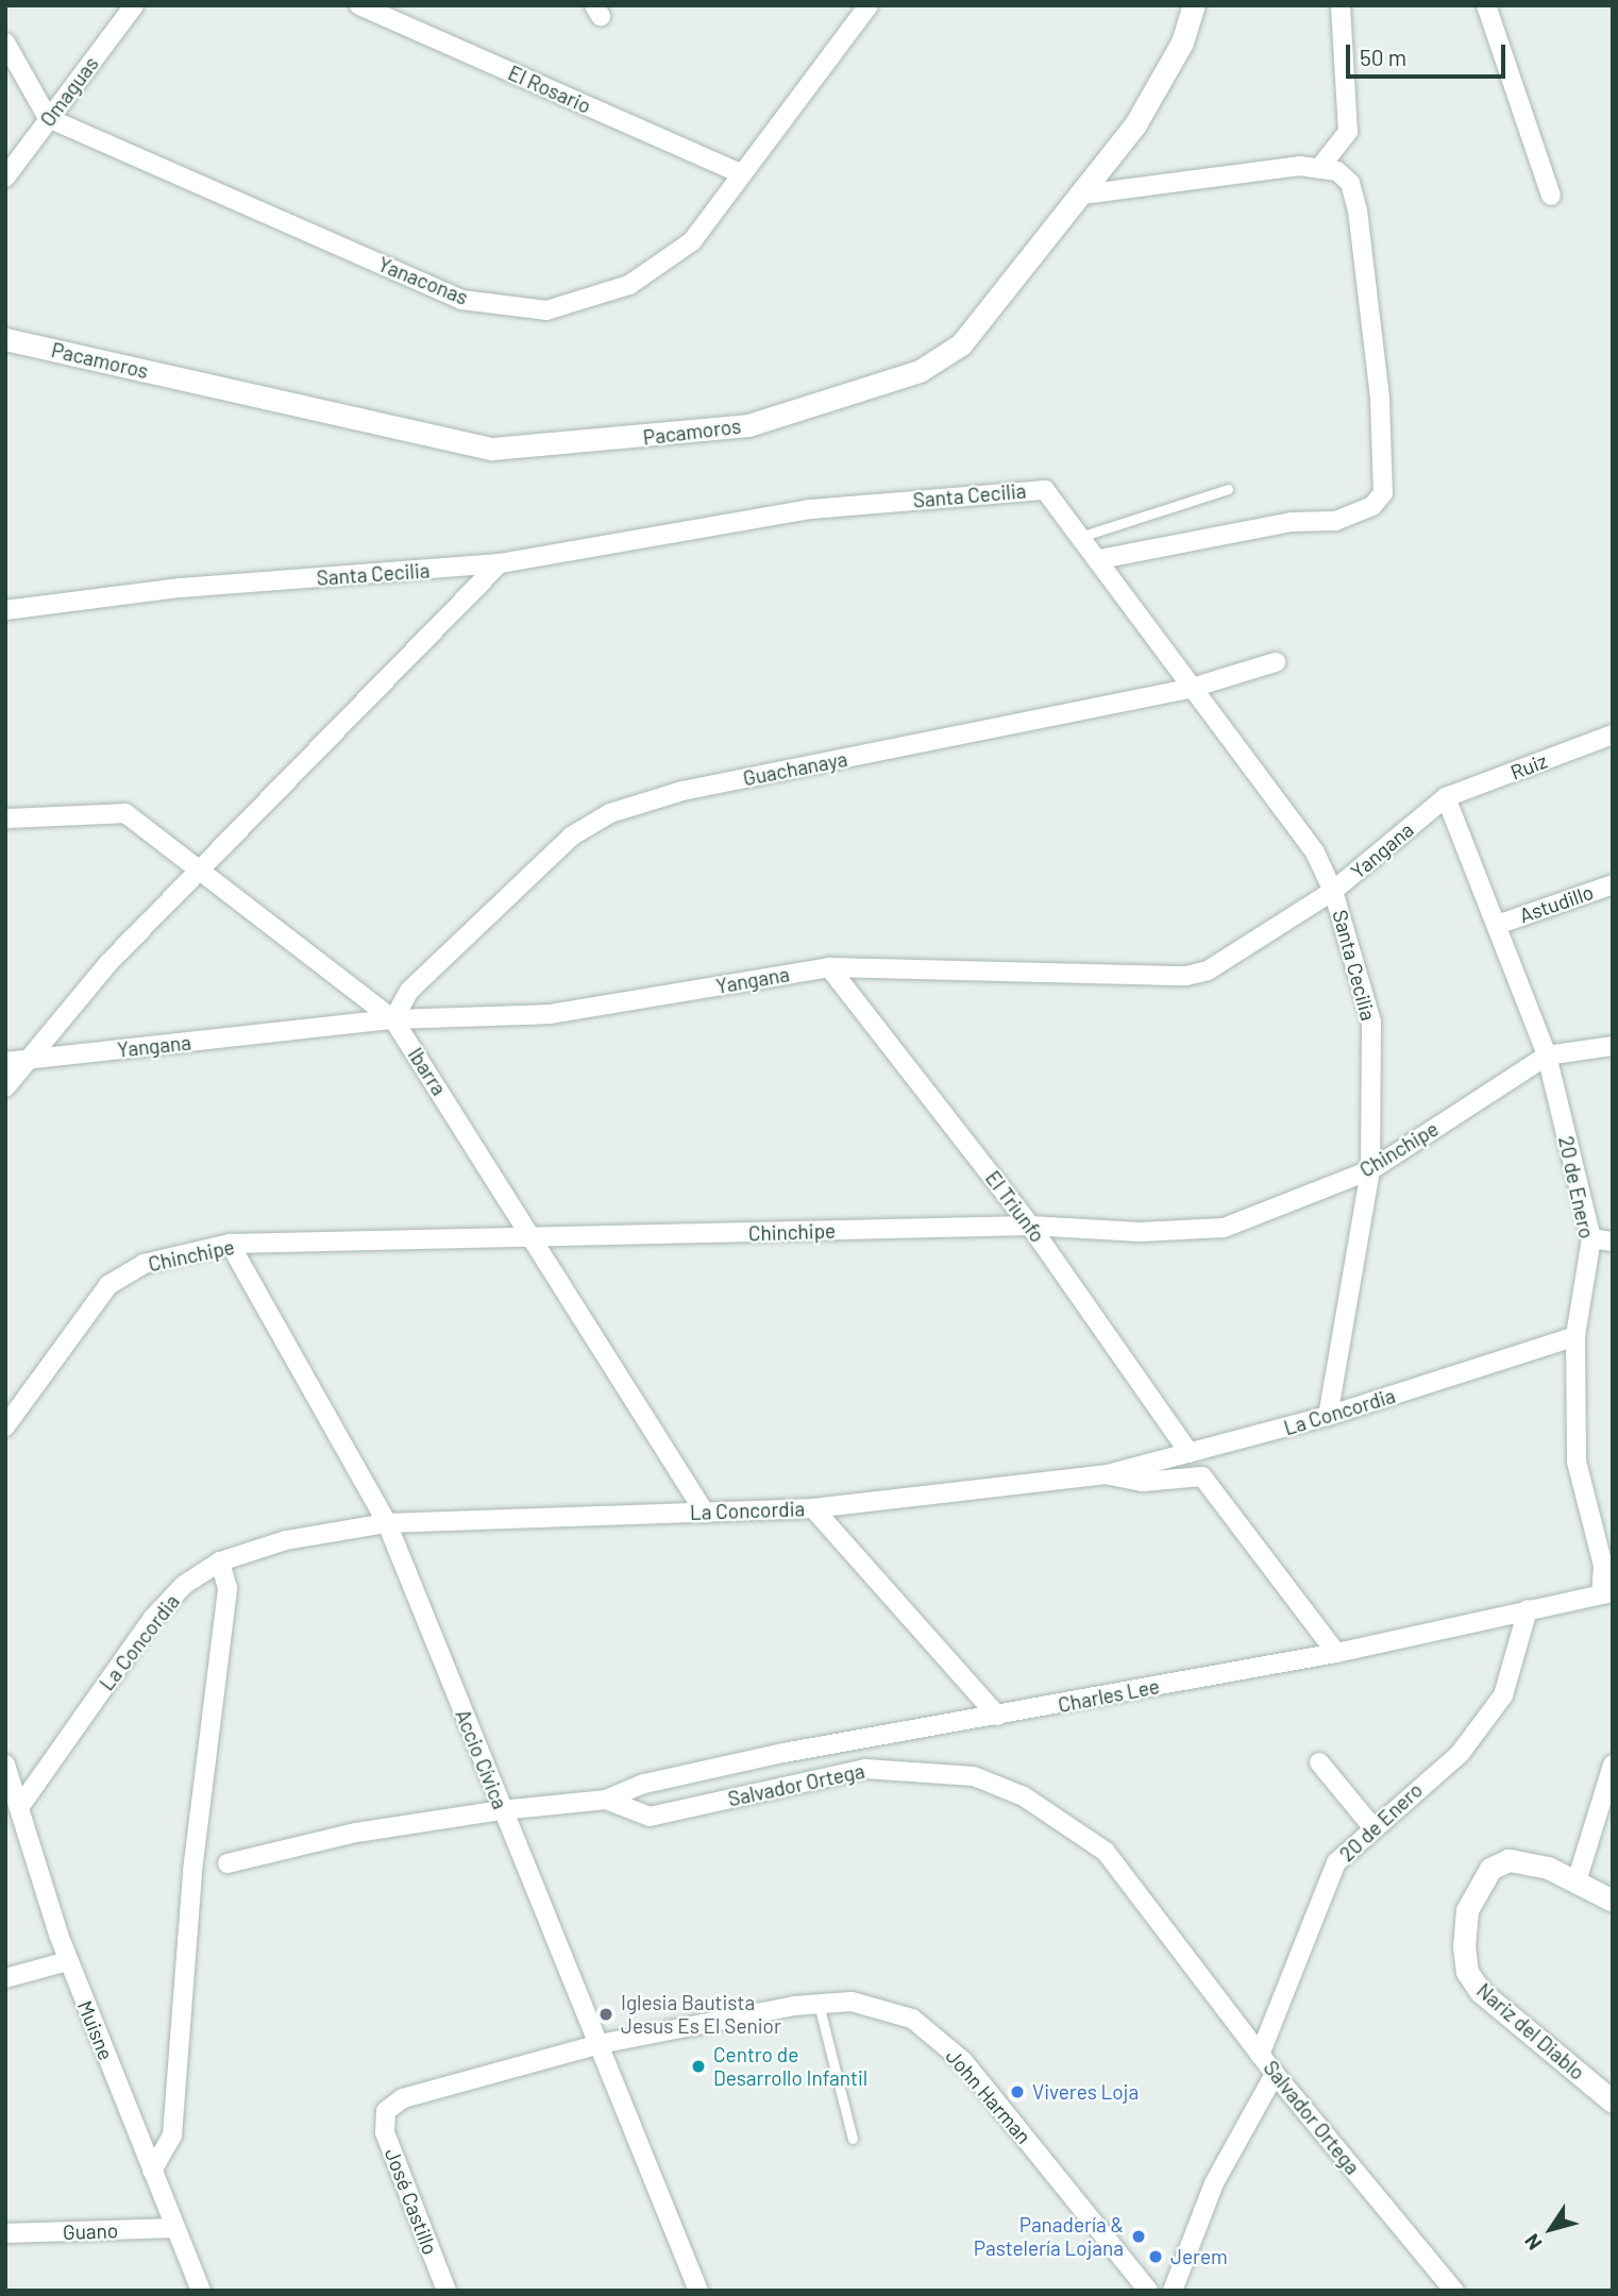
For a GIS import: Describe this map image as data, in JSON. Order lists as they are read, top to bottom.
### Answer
{
  "streets": {
    "street": [
      "El Rosario",
      "Omaguas",
      "Yanaconas",
      "Pacamoros",
      "Santa Cecilia",
      "Ruiz",
      "Guachanaya",
      "Yangana",
      "Astudillo",
      "Ibarra",
      "Chinchipe",
      "20 de Enero",
      "El Triunfo",
      "La Concordia",
      "Charles Lee",
      "Accio Cívica",
      "Salvador Ortega",
      "Muisne",
      "Nariz del Diablo",
      "John Harman",
      "José Castillo",
      "Guano"
    ]
  },
  "crossings": [
    ["El Rosario", "Yanaconas"],
    ["Omaguas", "Yanaconas"],
    ["Santa Cecilia", "Guachanaya"],
    ["Santa Cecilia", "Yangana"],
    ["Santa Cecilia", "Chinchipe"],
    ["Santa Cecilia", "La Concordia"],
    ["Ruiz", "Yangana"],
    ["Ruiz", "20 de Enero"],
    ["Guachanaya", "Yangana"],
    ["Guachanaya", "Ibarra"],
    ["Yangana", "Ibarra"],
    ["Yangana", "20 de Enero"],
    ["Yangana", "El Triunfo"],
    ["Astudillo", "20 de Enero"],
    ["Ibarra", "Chinchipe"],
    ["Ibarra", "La Concordia"],
    ["Chinchipe", "20 de Enero"],
    ["Chinchipe", "El Triunfo"],
    ["Chinchipe", "Accio Cívica"],
    ["20 de Enero", "La Concordia"],
    ["20 de Enero", "Charles Lee"],
    ["20 de Enero", "Salvador Ortega"],
    ["El Triunfo", "La Concordia"],
    ["La Concordia", "Accio Cívica"],
    ["La Concordia", "Muisne"],
    ["Charles Lee", "Salvador Ortega"],
    ["Accio Cívica", "Salvador Ortega"],
    ["Accio Cívica", "John Harman"],
    ["Muisne", "Guano"],
    ["John Harman", "José Castillo"]
  ],
  "places": [
    "Iglesia Bautista Jesus Es El Senior",
    "Centro de Desarrollo Infantil",
    "Viveres Loja",
    "Panadería & Pastelería Lojana",
    "Jerem"
  ],
  "scale_bar": "50 m",
  "north": "bottom left"
}
